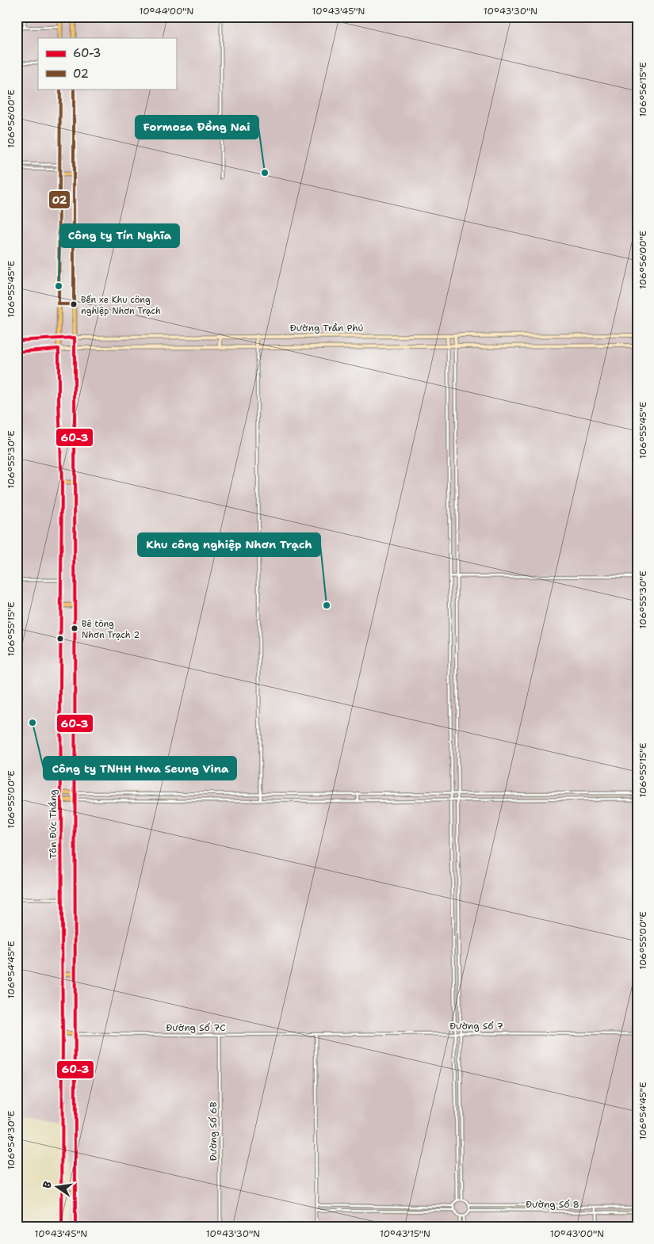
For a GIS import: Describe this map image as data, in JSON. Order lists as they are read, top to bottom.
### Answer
{
  "streets": {
    "main road": ["Đường Trần Phú", "Tôn Đức Thắng"],
    "street": [
      "Đường Số 7",
      "Đường Số 7C",
      "Đường Số 6B",
      "Đường Số 8"
    ]
  },
  "crossings": [
    ["Đường Trần Phú", "Tôn Đức Thắng"],
    ["Đường Số 7", "Đường Số 7C"],
    ["Đường Số 7C", "Đường Số 6B"]
  ],
  "places": [
    "Formosa Đồng Nai",
    "Công ty Tín Nghĩa",
    "Bến xe Khu công nghiệp Nhơn Trạch",
    "Khu công nghiệp Nhơn Trạch",
    "Bê tông Nhơn Trạch 2",
    "Công ty TNHH Hwa Seung Vina"
  ],
  "lines": ["transit line 02", "transit line 60-3"],
  "legend": ["60-3", "02"],
  "north": "left",
  "coordinates": [
    "10°44'00\"N",
    "10°43'45\"N",
    "10°43'30\"N",
    "106°56'15\"E",
    "106°56'00\"E",
    "106°55'45\"E",
    "106°55'30\"E",
    "106°55'15\"E",
    "106°55'00\"E",
    "106°54'45\"E",
    "106°54'30\"E",
    "10°43'15\"N",
    "10°43'00\"N"
  ]
}
